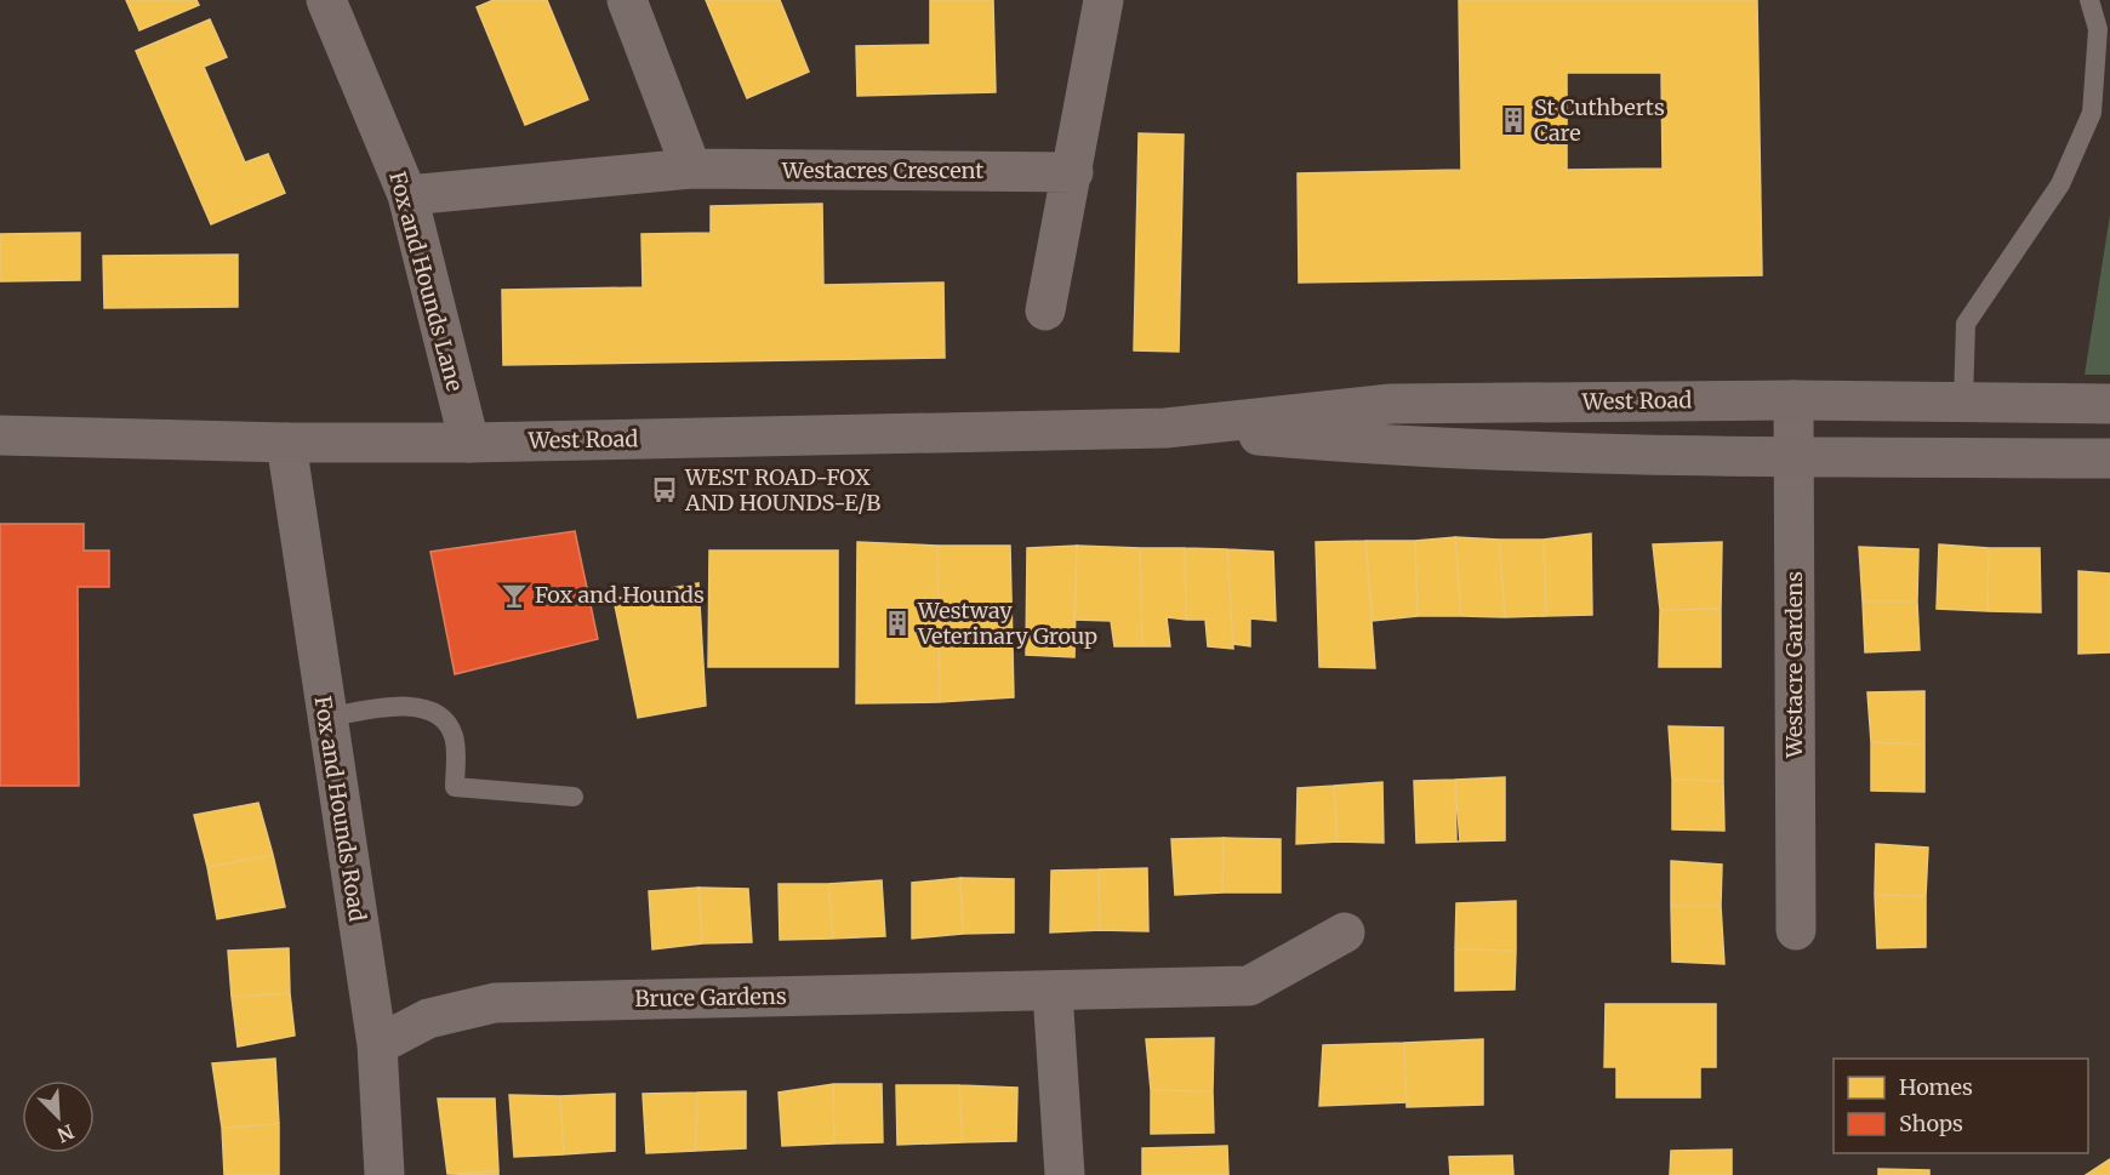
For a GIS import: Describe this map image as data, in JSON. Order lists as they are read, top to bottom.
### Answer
{
  "streets": {
    "main road": ["West Road"],
    "street": [
      "Westacres Crescent",
      "Fox and Hounds Lane",
      "Westacre Gardens",
      "Fox and Hounds Road",
      "Bruce Gardens"
    ]
  },
  "crossings": [
    ["Westacres Crescent", "Fox and Hounds Lane"],
    ["Fox and Hounds Lane", "West Road"],
    ["West Road", "Westacre Gardens"],
    ["West Road", "Fox and Hounds Road"],
    ["Fox and Hounds Road", "Bruce Gardens"]
  ],
  "places": {
    "building": ["St Cuthberts Care", "Westway Veterinary Group"],
    "bus stop": ["WEST ROAD-FOX AND HOUNDS-E/B"],
    "bar": ["Fox and Hounds"]
  },
  "legend": ["Homes", "Shops"],
  "north": "bottom right"
}
